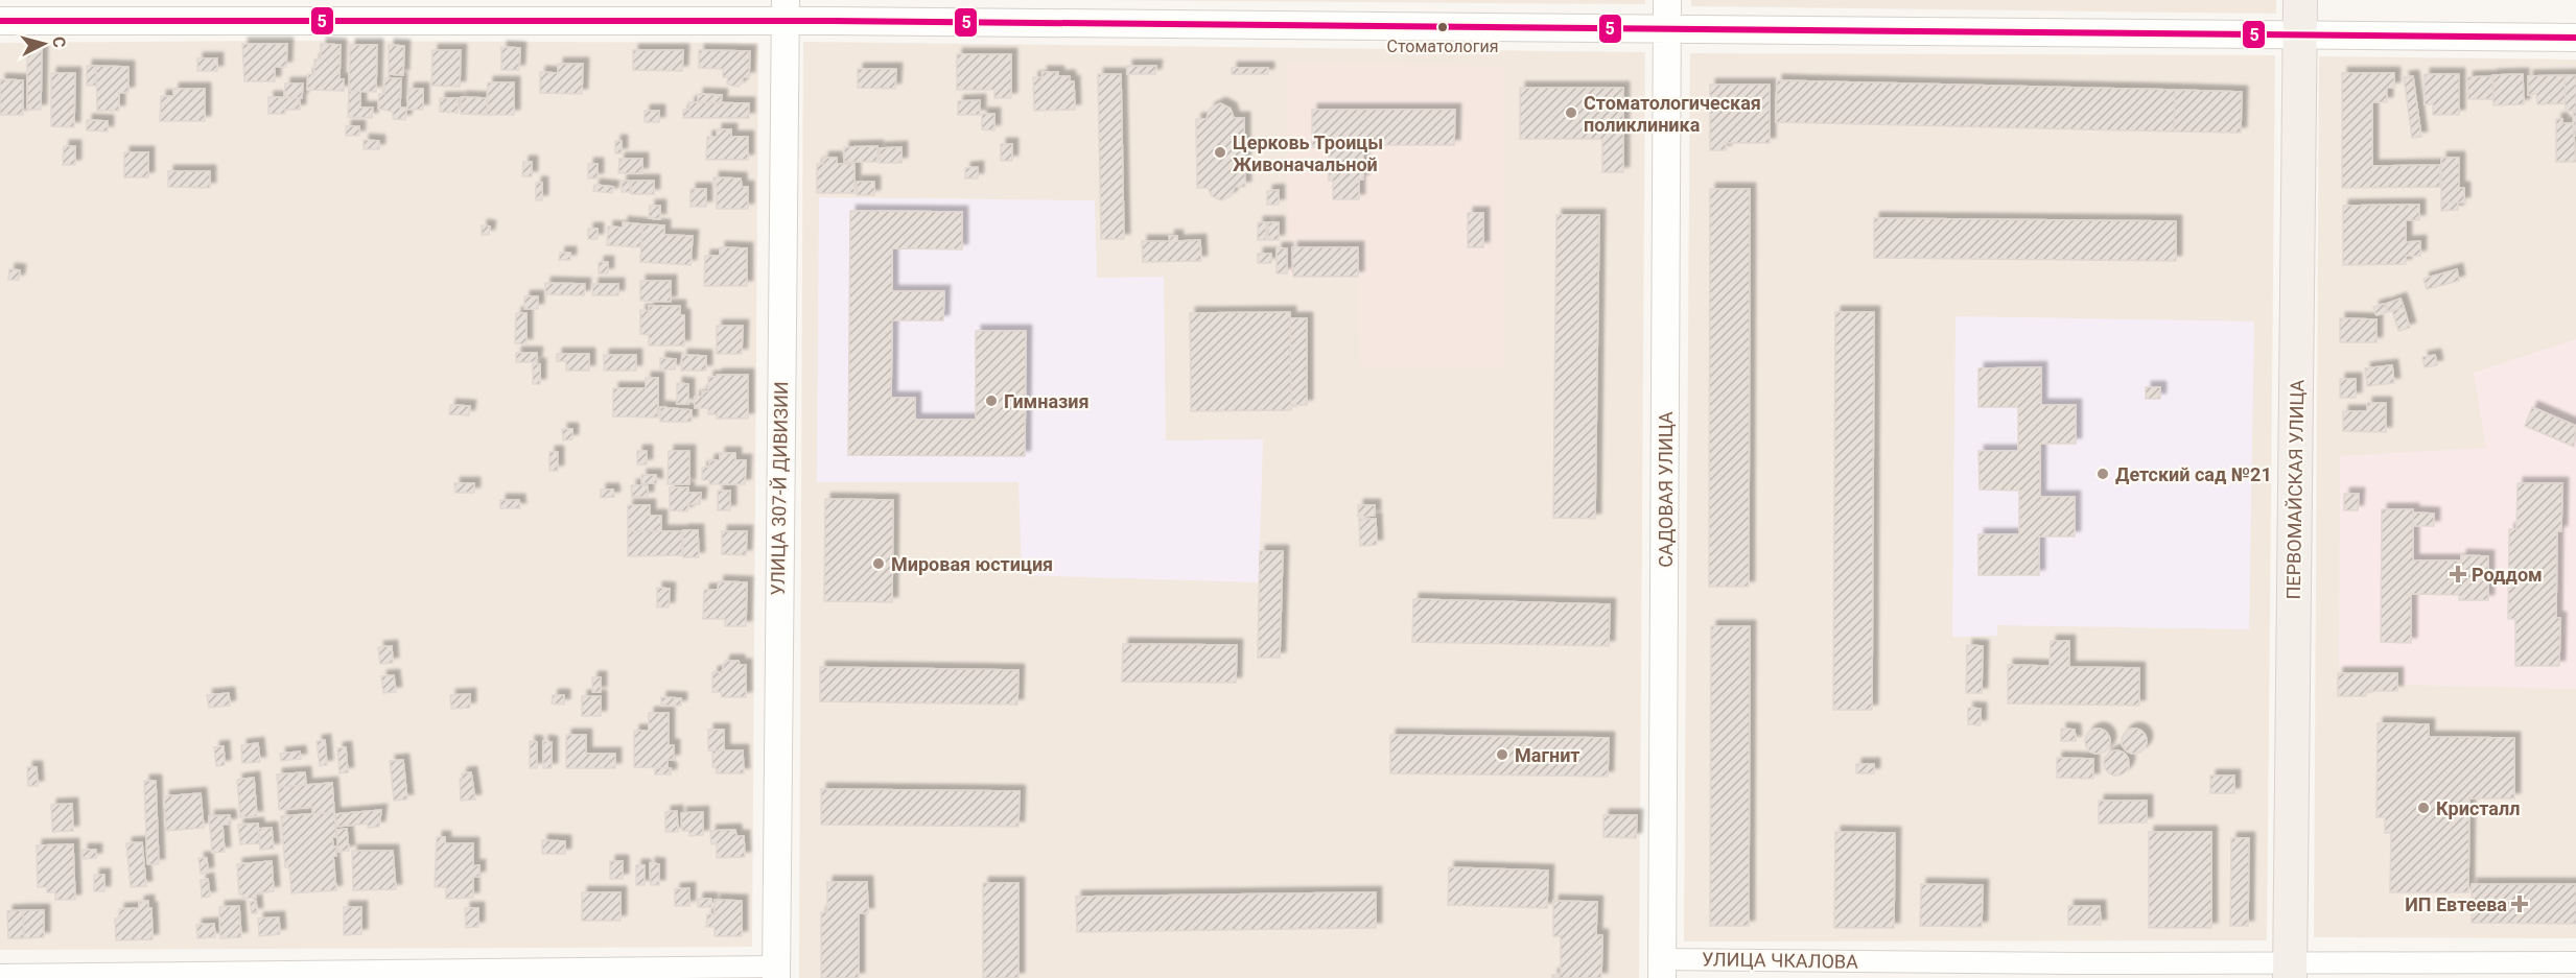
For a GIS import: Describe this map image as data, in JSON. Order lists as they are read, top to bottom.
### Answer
{
  "streets": {
    "main road": ["ПЕРВОМАЙСКАЯ УЛИЦА"],
    "street": ["УЛИЦА 307-Й ДИВИЗИИ", "САДОВАЯ УЛИЦА", "УЛИЦА ЧКАЛОВА"]
  },
  "crossings": [
    ["САДОВАЯ УЛИЦА", "УЛИЦА ЧКАЛОВА"],
    ["ПЕРВОМАЙСКАЯ УЛИЦА", "УЛИЦА ЧКАЛОВА"]
  ],
  "places": {
    "other": [
      "Стоматология",
      "Стоматологическая поликлиника",
      "Церковь Троицы Живоначальной",
      "Гимназия",
      "Детский сад №21",
      "Мировая юстиция",
      "Магнит",
      "Кристалл"
    ],
    "health": ["Роддом", "ИП Евтеева"]
  },
  "lines": ["transit line 5"],
  "north": "right"
}
